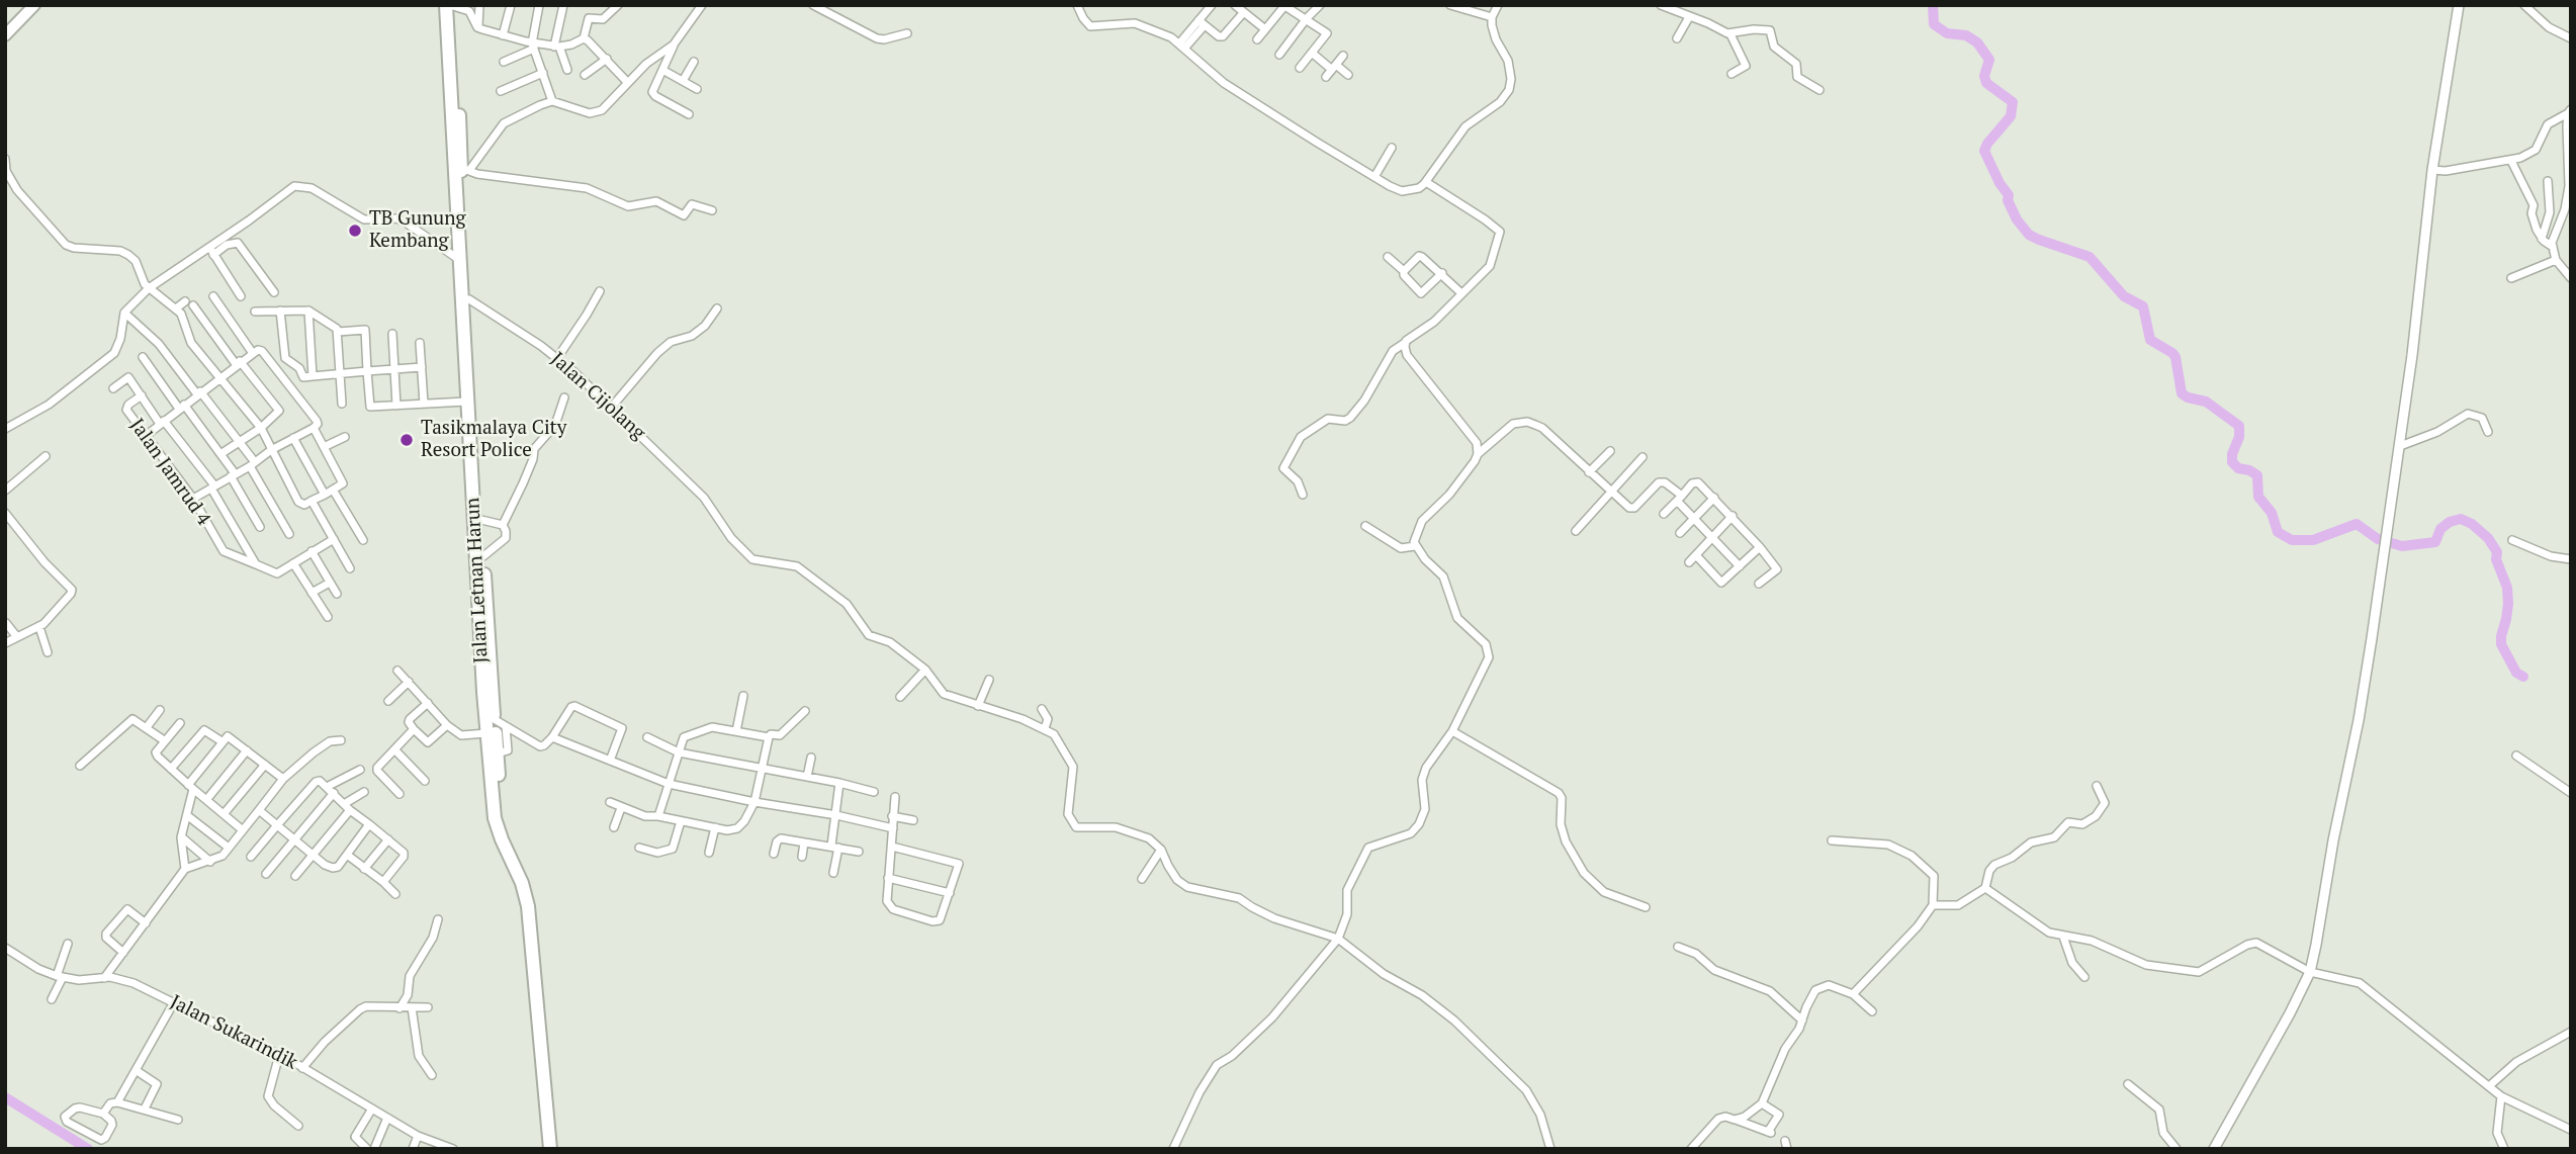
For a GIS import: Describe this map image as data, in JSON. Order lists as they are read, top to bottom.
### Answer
{
  "streets": {
    "main road": ["Jalan Letnan Harun"],
    "street": ["Jalan Cijolang", "Jalan Jamrud 4", "Jalan Sukarindik"]
  },
  "crossings": [
    ["Jalan Cijolang", "Jalan Letnan Harun"]
  ],
  "places": ["TB Gunung Kembang", "Tasikmalaya City Resort Police"]
}
